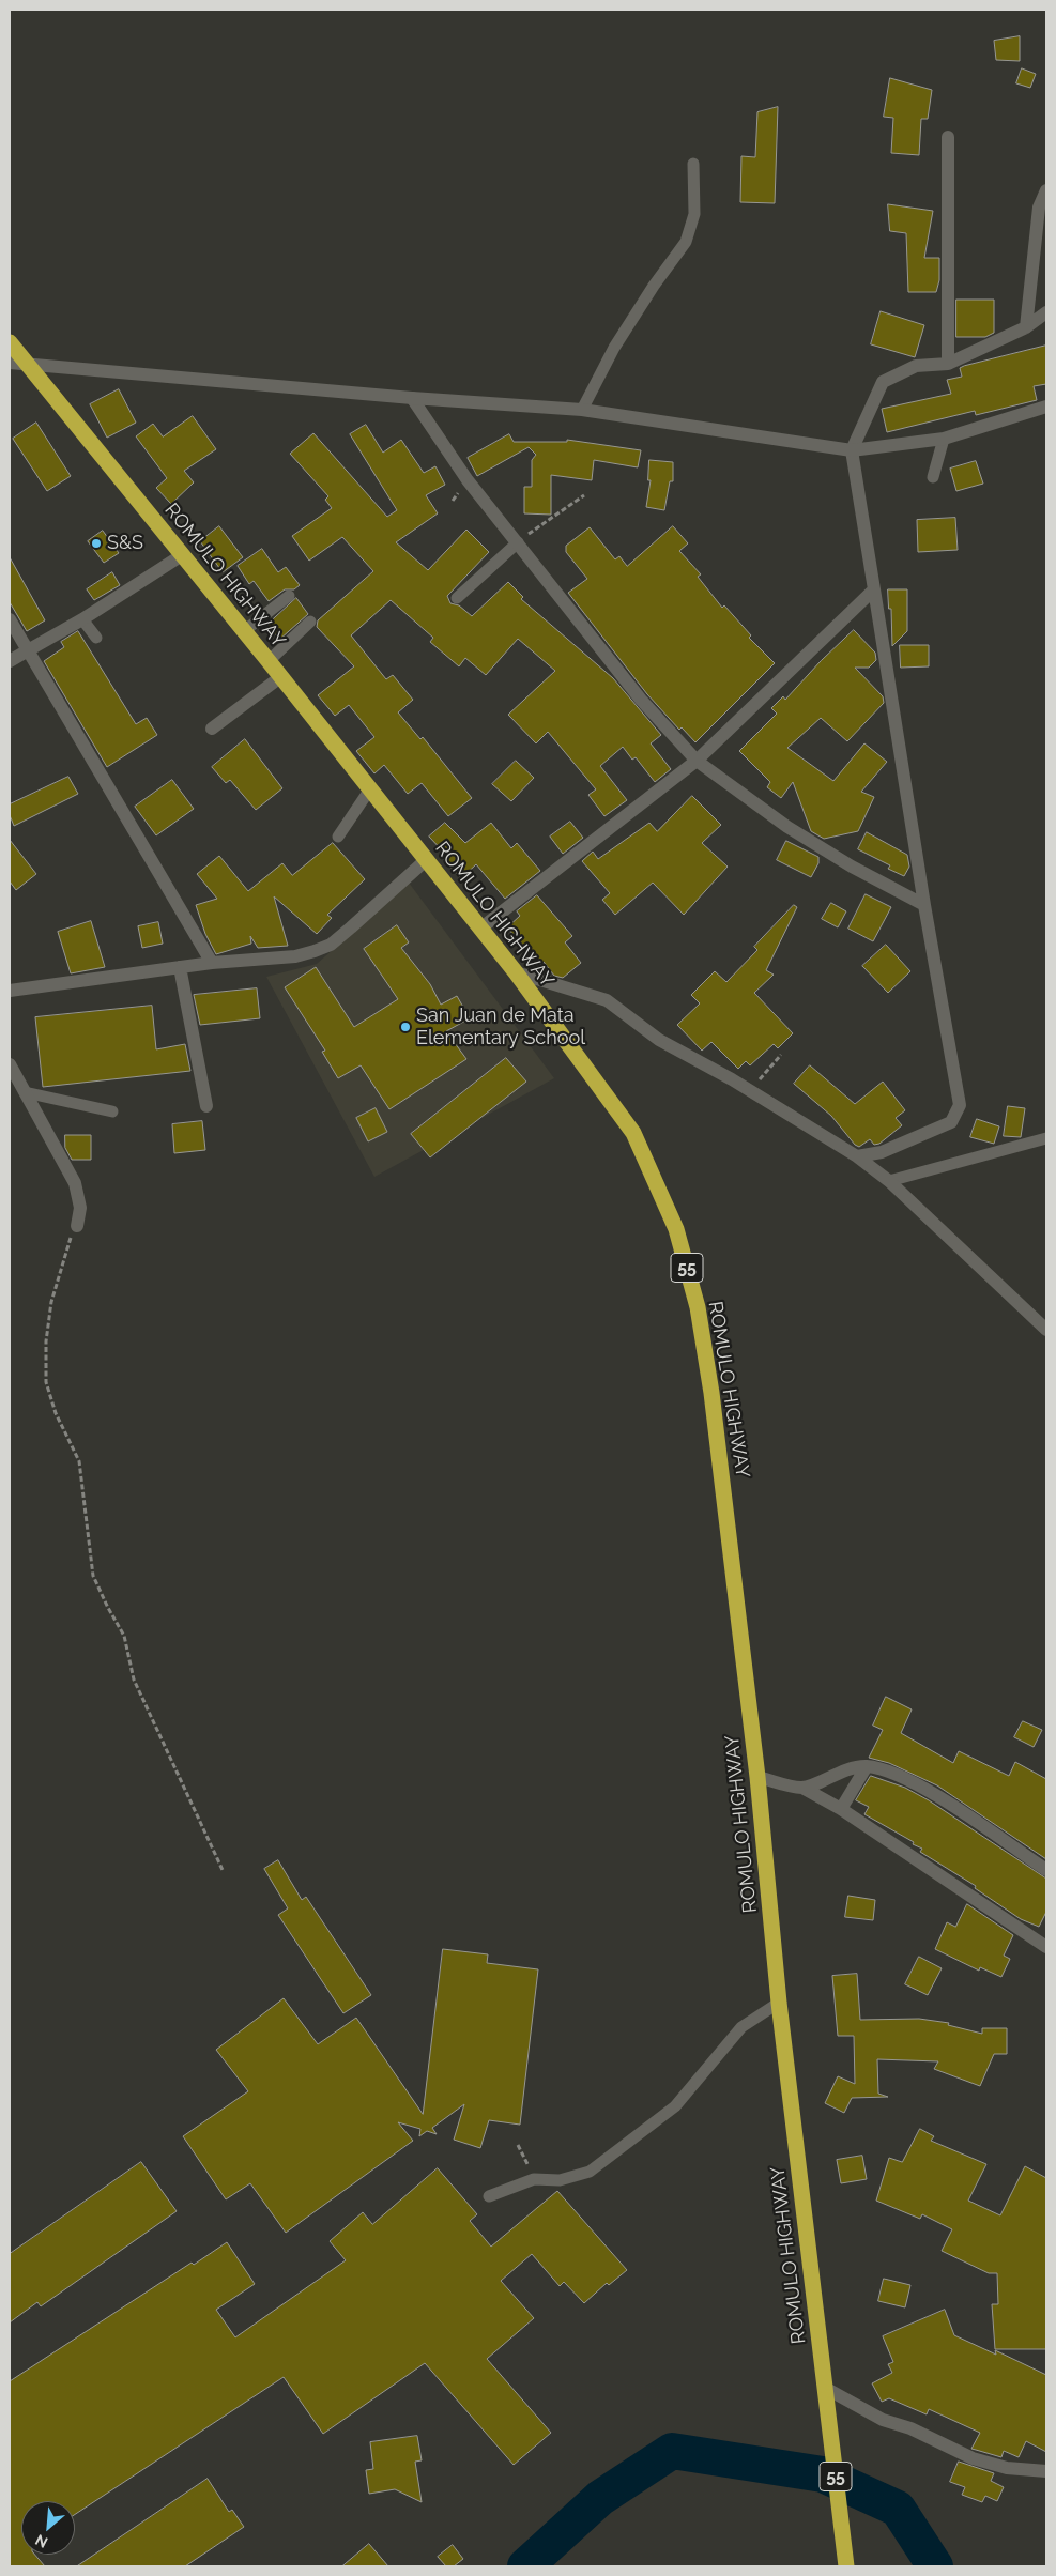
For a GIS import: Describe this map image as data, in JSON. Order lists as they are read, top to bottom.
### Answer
{
  "streets": {
    "highway": ["ROMULO HIGHWAY", "55"]
  },
  "places": ["S&S", "San Juan de Mata Elementary School"],
  "north": "bottom left"
}
